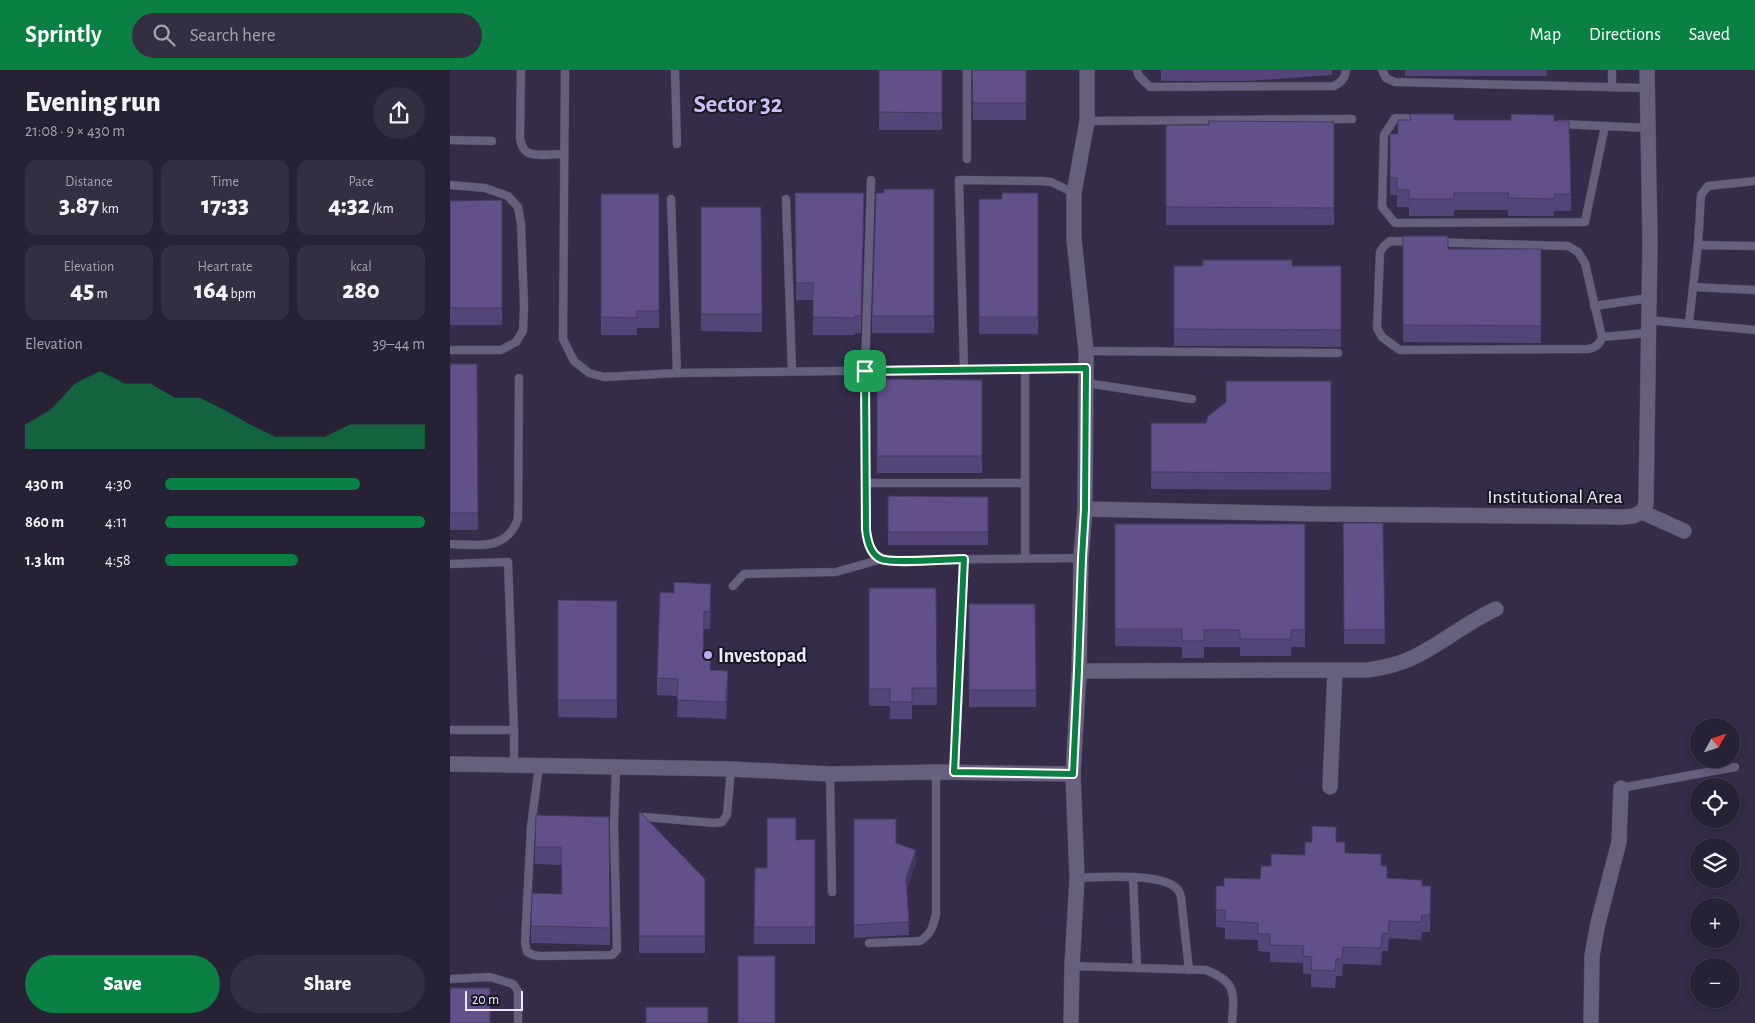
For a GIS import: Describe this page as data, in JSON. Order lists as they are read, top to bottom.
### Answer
{
  "streets": {
    "street": ["Institutional Area"]
  },
  "districts": ["Sector 32"],
  "places": ["Investopad"],
  "scale_bar": "20 m",
  "north": "top right",
  "page": {
    "header": "Sprintly",
    "search": "Search here",
    "nav": ["Map", "Directions", "Saved"],
    "heading": ["Evening run", "21:08 · 9 × 430 m"],
    "stats": [
      ["Distance", "3.87 km"],
      ["Time", "17:33"],
      ["Pace", "4:32 /km"],
      ["Elevation", "45 m"],
      ["Heart rate", "164 bpm"],
      ["kcal", "280"]
    ],
    "chart": ["Elevation", "39–44 m"],
    "list": [
      {
        "name": "430 m",
        "note": "4:30"
      },
      {
        "name": "860 m",
        "note": "4:11"
      },
      {
        "name": "1.3 km",
        "note": "4:58"
      }
    ],
    "map_buttons": ["+", "−"],
    "buttons": ["Save", "Share"],
    "scale": "20 m"
  }
}
